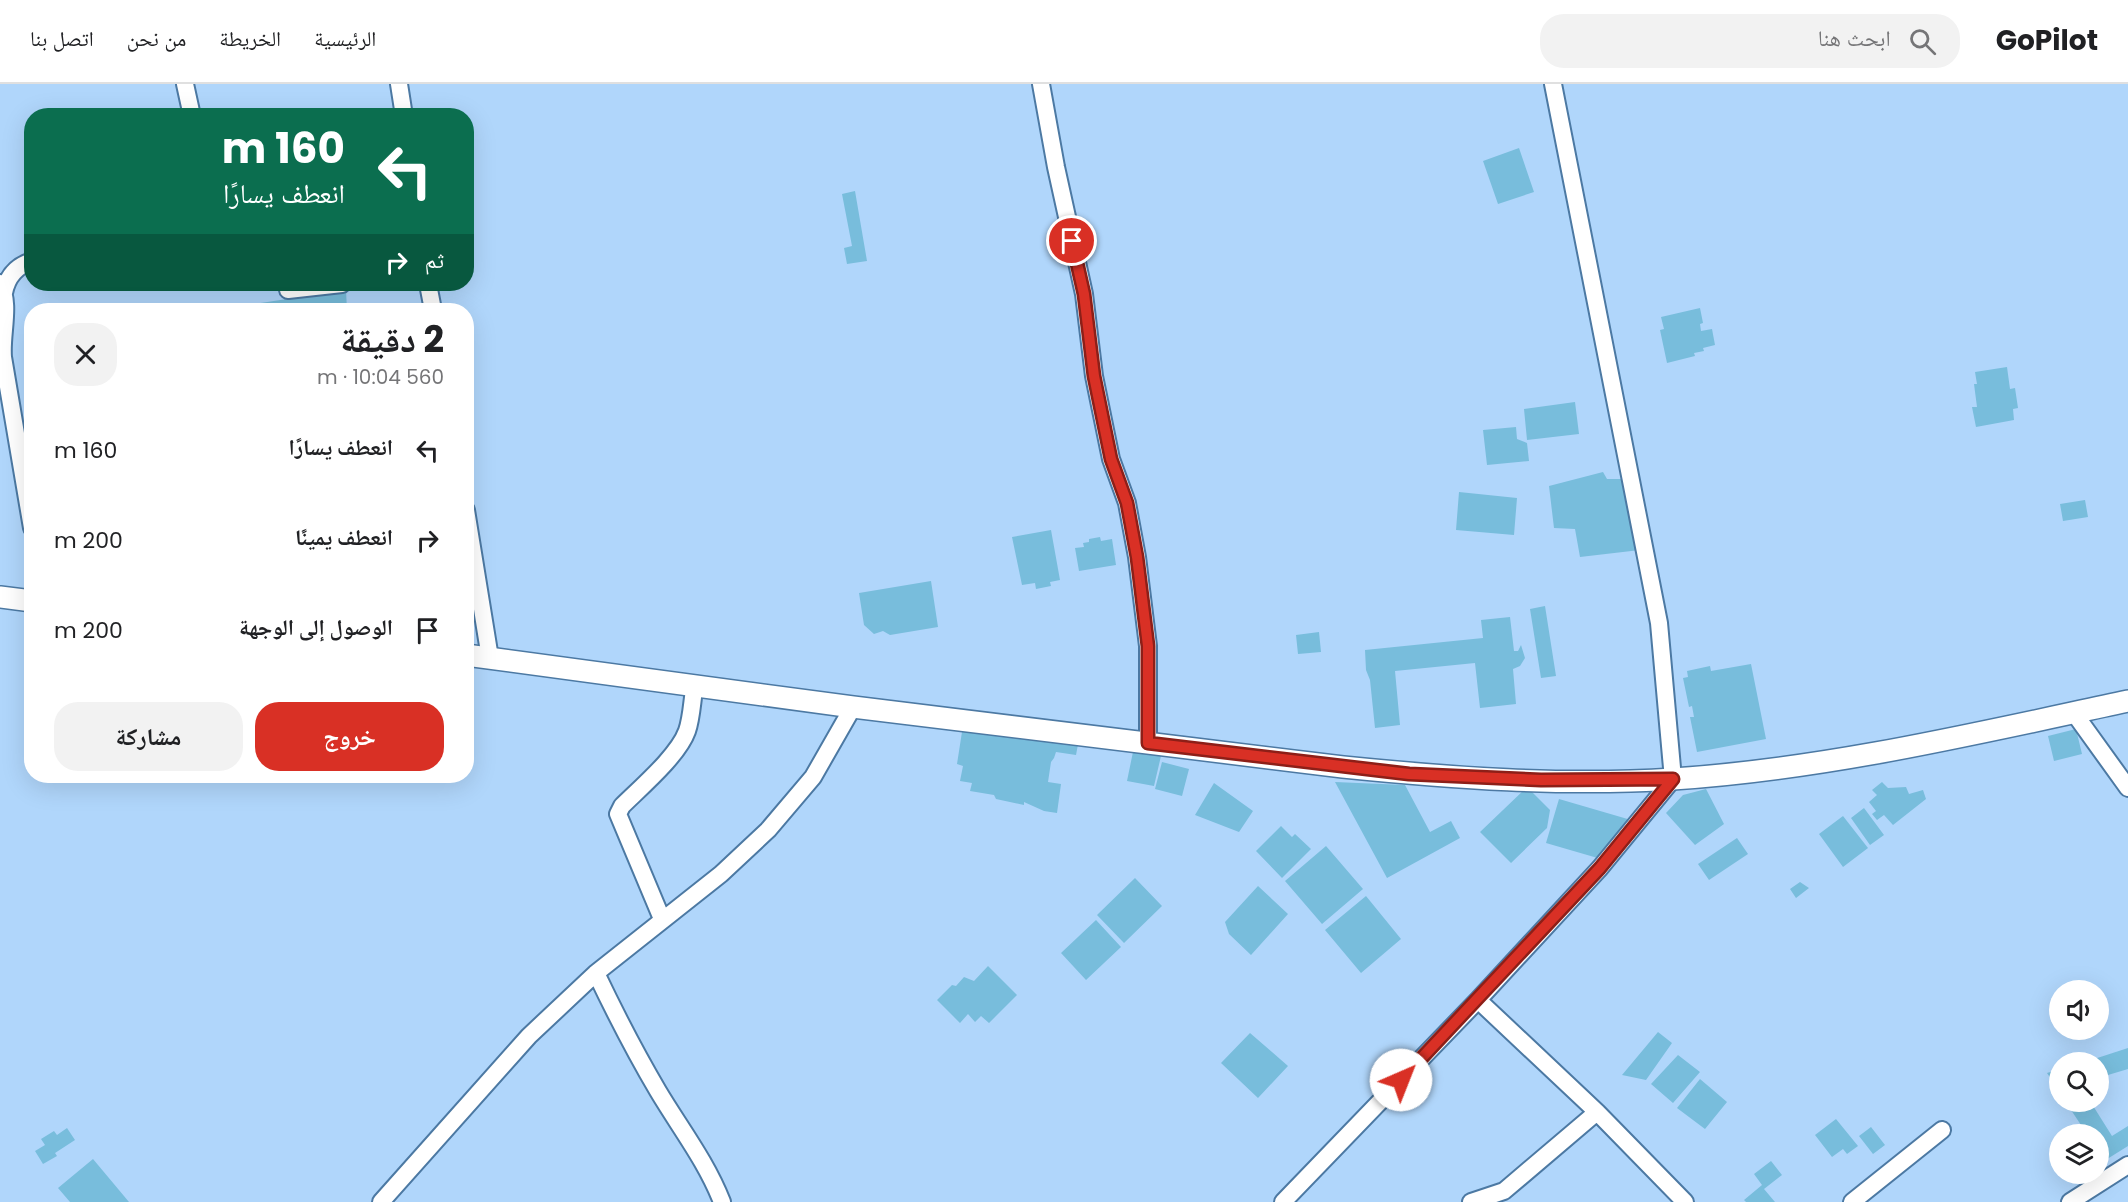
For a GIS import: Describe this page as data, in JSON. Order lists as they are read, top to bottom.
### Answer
{
  "page": {
    "header": "GoPilot",
    "search": "ابحث هنا",
    "nav": [
      "الرئيسية",
      "الخريطة",
      "من نحن",
      "اتصل بنا"
    ],
    "turn": ["160 m", "انعطف يسارًا"],
    "then": "ثم",
    "heading": ["2 دقيقة", "560 m · 10:04"],
    "list": [
      {
        "name": "انعطف يسارًا",
        "value": "160 m"
      },
      {
        "name": "انعطف يمينًا",
        "value": "200 m"
      },
      {
        "name": "الوصول إلى الوجهة",
        "value": "200 m"
      }
    ],
    "buttons": ["خروج", "مشاركة"]
  }
}
